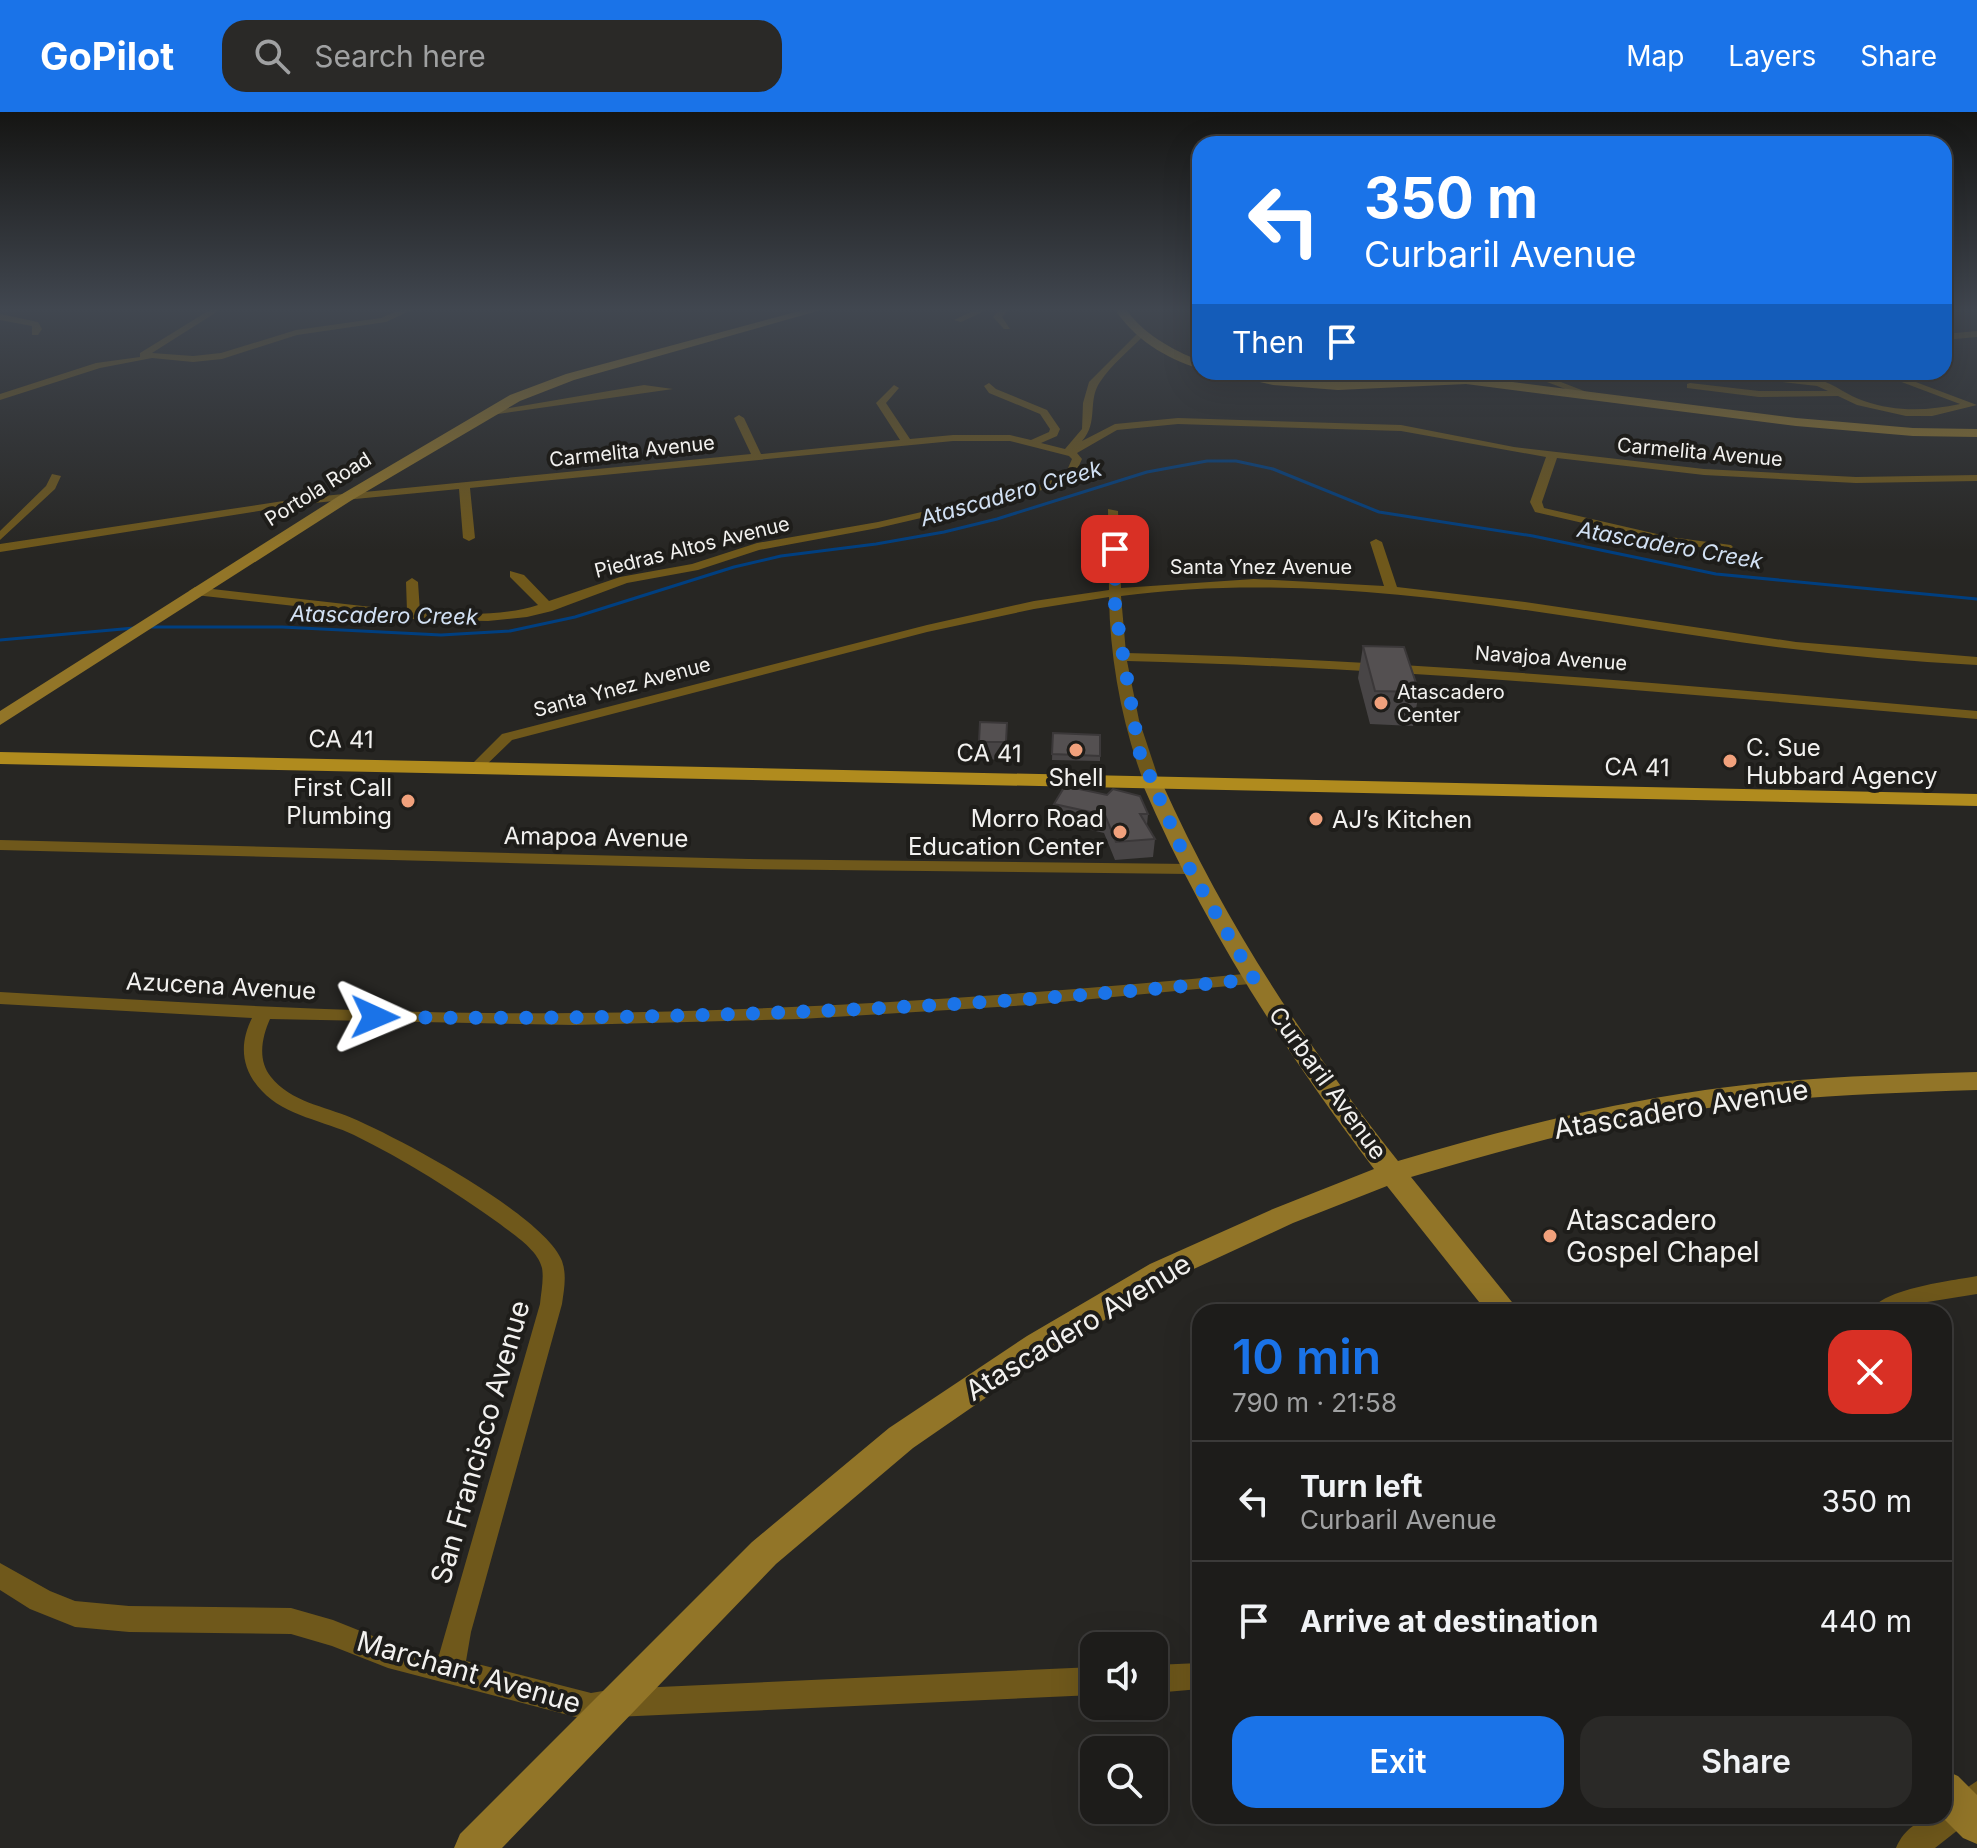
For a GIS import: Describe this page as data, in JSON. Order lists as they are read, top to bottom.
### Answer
{
  "streets": {
    "main road": ["CA 41"],
    "street": [
      "Carmelita Avenue",
      "Portola Road",
      "Piedras Altos Avenue",
      "Santa Ynez Avenue",
      "Navajoa Avenue",
      "Amapoa Avenue",
      "Azucena Avenue",
      "Curbaril Avenue",
      "Atascadero Avenue",
      "San Francisco Avenue",
      "Marchant Avenue"
    ]
  },
  "crossings": [
    ["Carmelita Avenue", "Portola Road"],
    ["Carmelita Avenue", "Piedras Altos Avenue"],
    ["Portola Road", "Piedras Altos Avenue"],
    ["Santa Ynez Avenue", "CA 41"],
    ["Santa Ynez Avenue", "Curbaril Avenue"],
    ["Navajoa Avenue", "Curbaril Avenue"],
    ["CA 41", "Curbaril Avenue"],
    ["Amapoa Avenue", "Curbaril Avenue"],
    ["Azucena Avenue", "Curbaril Avenue"],
    ["Azucena Avenue", "San Francisco Avenue"],
    ["Curbaril Avenue", "Atascadero Avenue"],
    ["Atascadero Avenue", "Marchant Avenue"],
    ["San Francisco Avenue", "Marchant Avenue"]
  ],
  "water": ["Atascadero Creek"],
  "places": [
    "Atascadero Center",
    "Shell",
    "C. Sue Hubbard Agency",
    "First Call Plumbing",
    "AJ’s Kitchen",
    "Morro Road Education Center",
    "Atascadero Gospel Chapel"
  ],
  "page": {
    "header": "GoPilot",
    "search": "Search here",
    "nav": ["Map", "Layers", "Share"],
    "turn": ["350 m", "Curbaril Avenue"],
    "then": "Then",
    "heading": ["10 min", "790 m · 21:58"],
    "list": [
      {
        "name": "Turn left",
        "note": "Curbaril Avenue",
        "value": "350 m"
      },
      {
        "name": "Arrive at destination",
        "value": "440 m"
      }
    ],
    "buttons": ["Exit", "Share"]
  }
}
